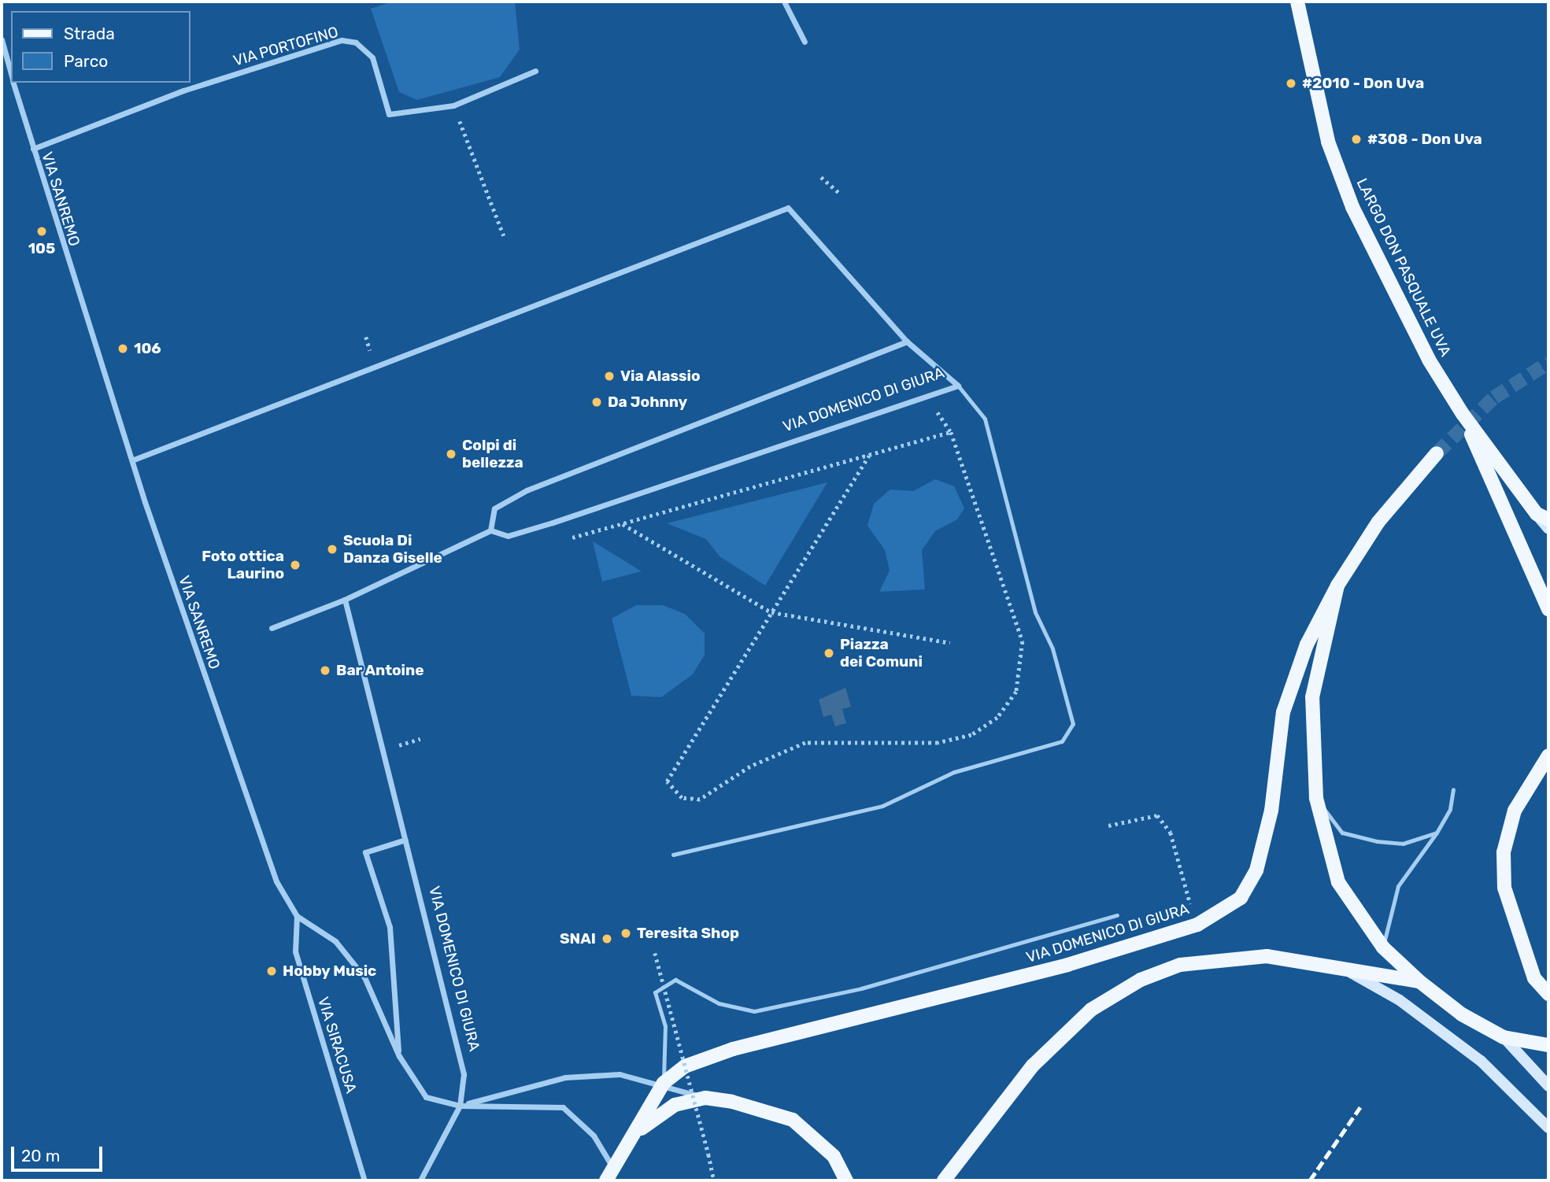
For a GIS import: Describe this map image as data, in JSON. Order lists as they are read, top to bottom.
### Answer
{
  "streets": {
    "main road": ["LARGO DON PASQUALE UVA", "VIA DOMENICO DI GIURA"],
    "street": ["VIA PORTOFINO", "VIA SANREMO", "VIA SIRACUSA"]
  },
  "crossings": [
    ["VIA PORTOFINO", "VIA SANREMO"],
    ["VIA SANREMO", "VIA DOMENICO DI GIURA"],
    ["VIA SANREMO", "VIA SIRACUSA"]
  ],
  "places": [
    "#2010 - Don Uva",
    "#308 - Don Uva",
    "105",
    "106",
    "Via Alassio",
    "Da Johnny",
    "Colpi di bellezza",
    "Scuola Di Danza Giselle",
    "Foto ottica Laurino",
    "Piazza dei Comuni",
    "Bar Antoine",
    "Teresita Shop",
    "SNAI",
    "Hobby Music"
  ],
  "legend": ["Strada", "Parco"],
  "scale_bar": "20 m"
}
